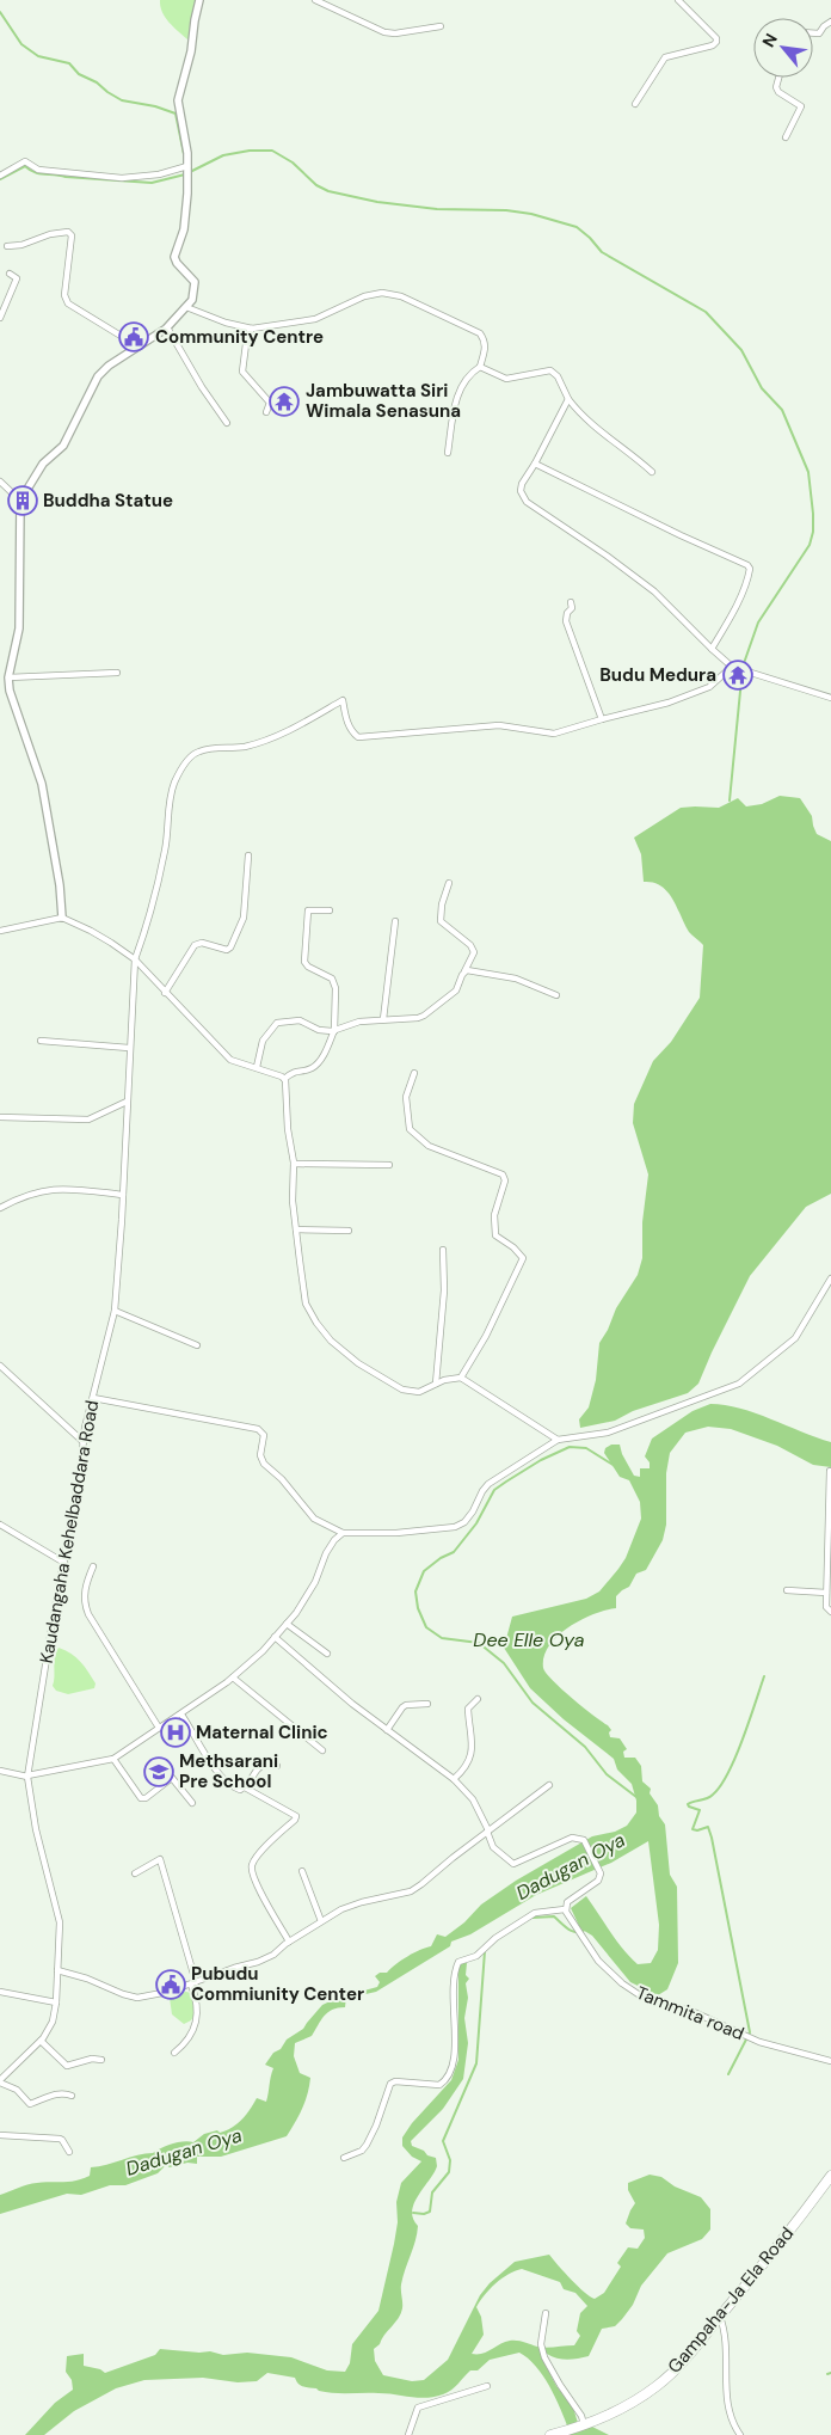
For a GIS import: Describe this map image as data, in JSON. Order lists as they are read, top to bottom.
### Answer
{
  "streets": {
    "highway": ["Gampaha-Ja Ela Road"],
    "street": ["Kaudangaha Kehelbaddara Road", "Tammita road"]
  },
  "water": ["Dee Elle Oya", "Dadugan Oya"],
  "places": {
    "public building": ["Community Centre", "Pubudu Commiunity Center"],
    "temple": ["Jambuwatta Siri Wimala Senasuna", "Budu Medura"],
    "building": ["Buddha Statue"],
    "hospital": ["Maternal Clinic"],
    "school or university": ["Methsarani Pre School"]
  },
  "north": "top left"
}
